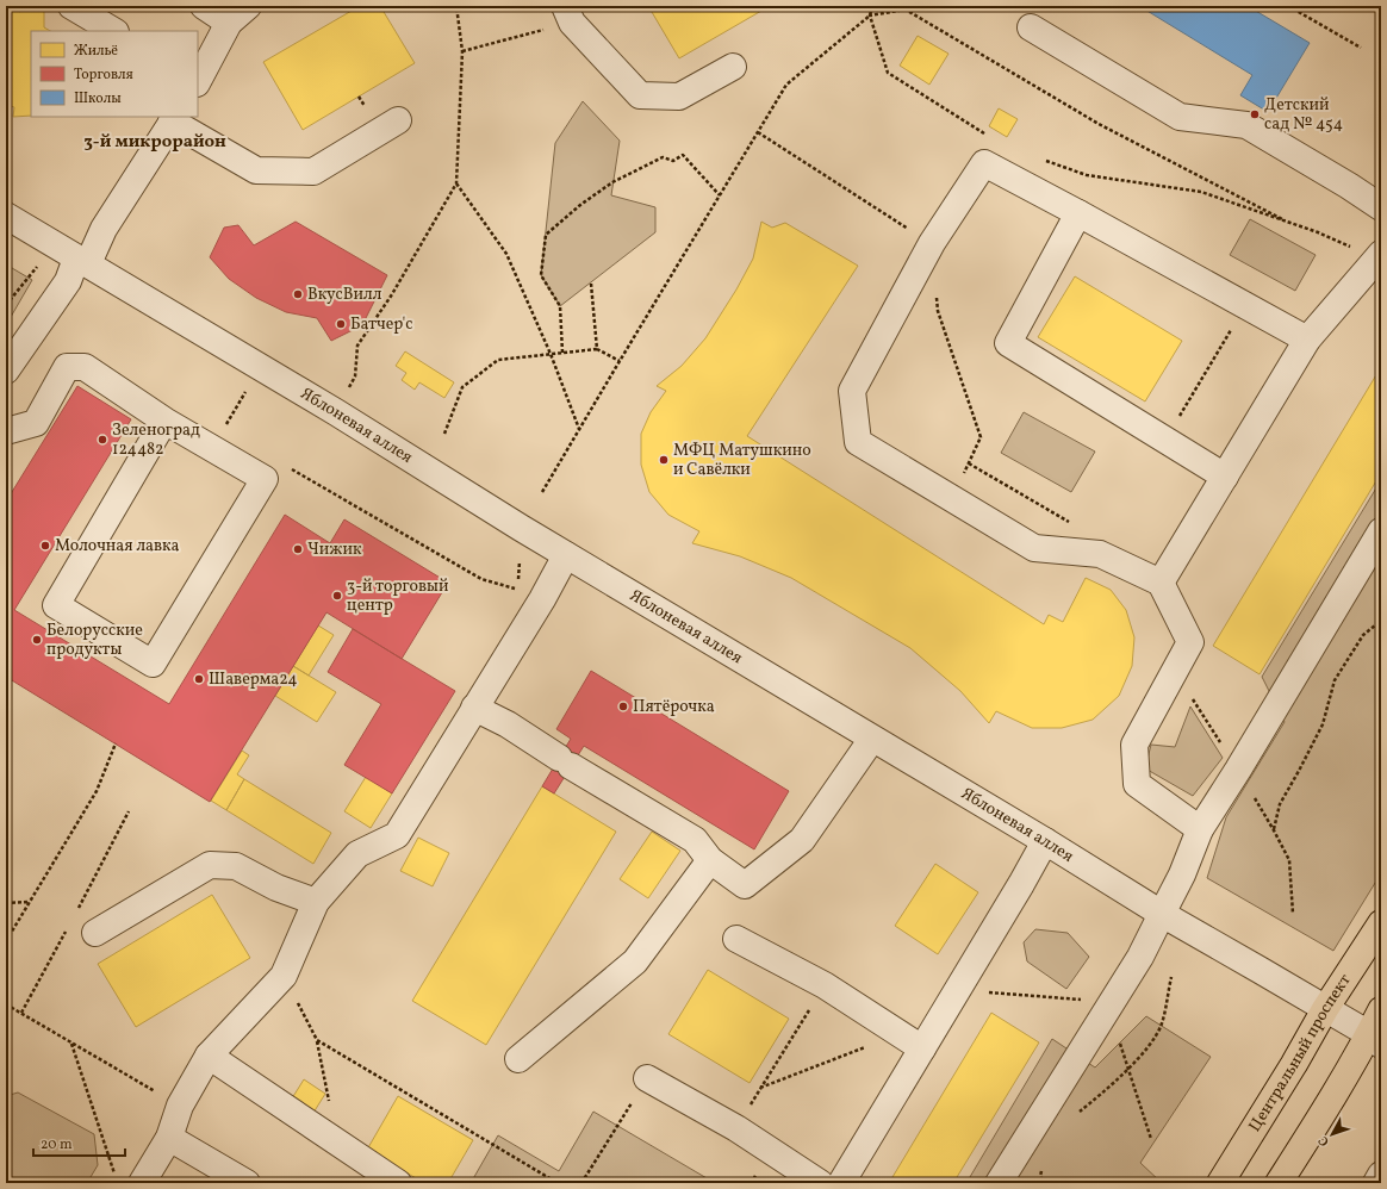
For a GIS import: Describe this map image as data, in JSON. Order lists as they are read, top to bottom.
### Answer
{
  "streets": {
    "main road": ["Центральный проспект"],
    "street": ["Яблоневая аллея"]
  },
  "crossings": [
    ["Яблоневая аллея", "Центральный проспект"]
  ],
  "districts": ["3-й микрорайон"],
  "places": [
    "Детский сад № 454",
    "ВкусВилл",
    "Батчер'с",
    "Зеленоград 124482",
    "МФЦ Матушкино и Савёлки",
    "Молочная лавка",
    "Чижик",
    "3-й торговый центр",
    "Белорусские продукты",
    "Шаверма24",
    "Пятёрочка"
  ],
  "legend": ["Жильё", "Торговля", "Школы"],
  "scale_bar": "20 m",
  "north": "bottom left"
}
